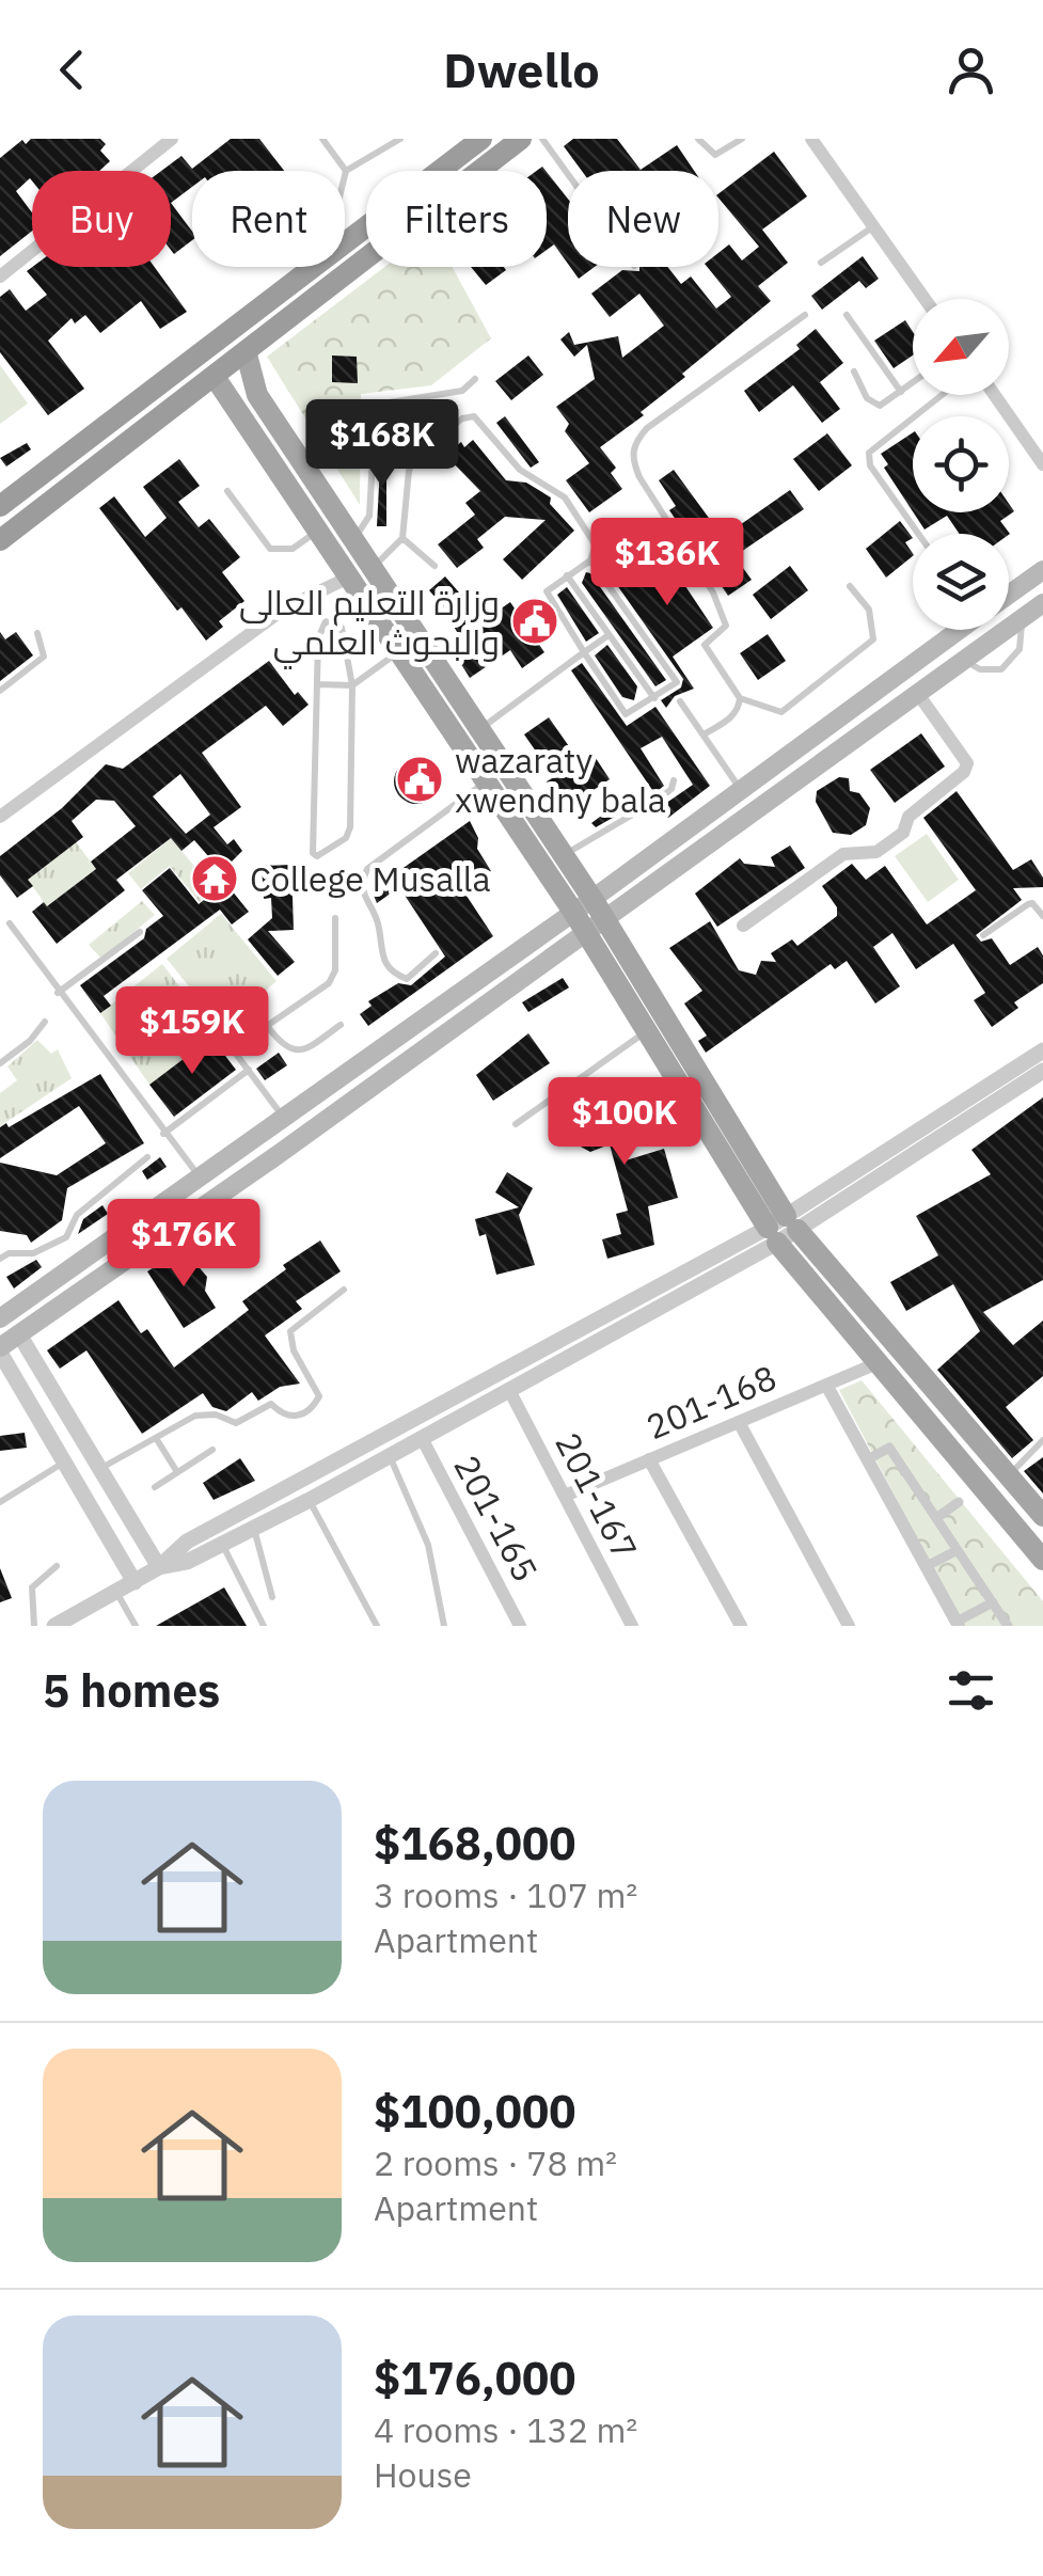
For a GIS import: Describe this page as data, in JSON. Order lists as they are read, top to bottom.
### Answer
{
  "streets": {
    "street": ["201-168", "201-167", "201-165"]
  },
  "crossings": [
    ["201-168", "201-167"]
  ],
  "places": {
    "public building": ["وزارة التعليم العالى والبحوث العلمي", "wazaraty xwendny bala"],
    "temple": ["College Musalla"]
  },
  "north": "bottom left",
  "page": {
    "header": "Dwello",
    "chip": [
      "Buy",
      "Rent",
      "Filters",
      "New"
    ],
    "price": [
      "$168K",
      "$136K",
      "$159K",
      "$100K",
      "$176K"
    ],
    "heading": "5 homes",
    "list": [
      {
        "name": "$168,000",
        "note": "3 rooms · 107 m² · Apartment"
      },
      {
        "name": "$100,000",
        "note": "2 rooms · 78 m² · Apartment"
      },
      {
        "name": "$176,000",
        "note": "4 rooms · 132 m² · House"
      }
    ]
  }
}
